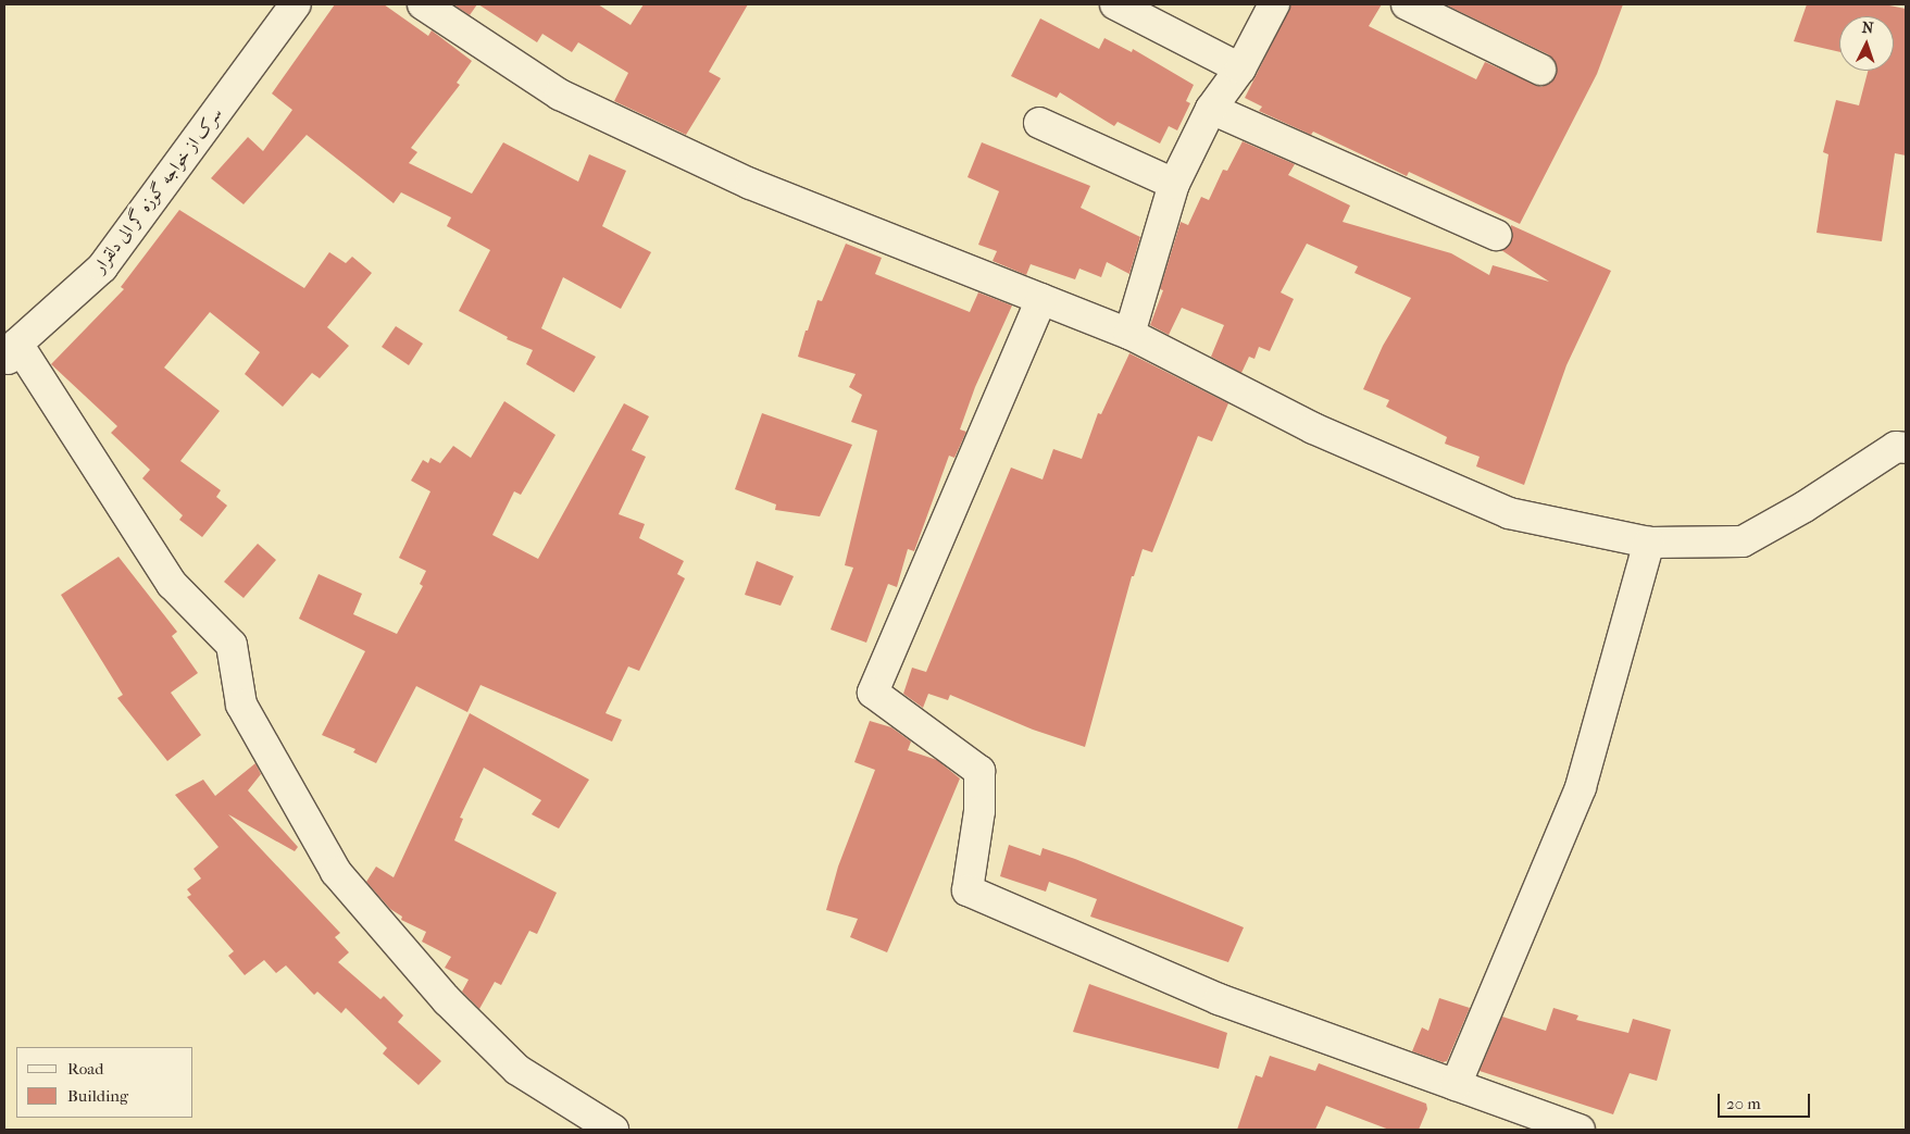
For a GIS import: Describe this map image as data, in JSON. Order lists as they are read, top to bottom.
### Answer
{
  "streets": {
    "street": ["سرک از خواجه گوزه گر الی دلقرار"]
  },
  "legend": ["Road", "Building"],
  "scale_bar": "20 m",
  "north": "top"
}
